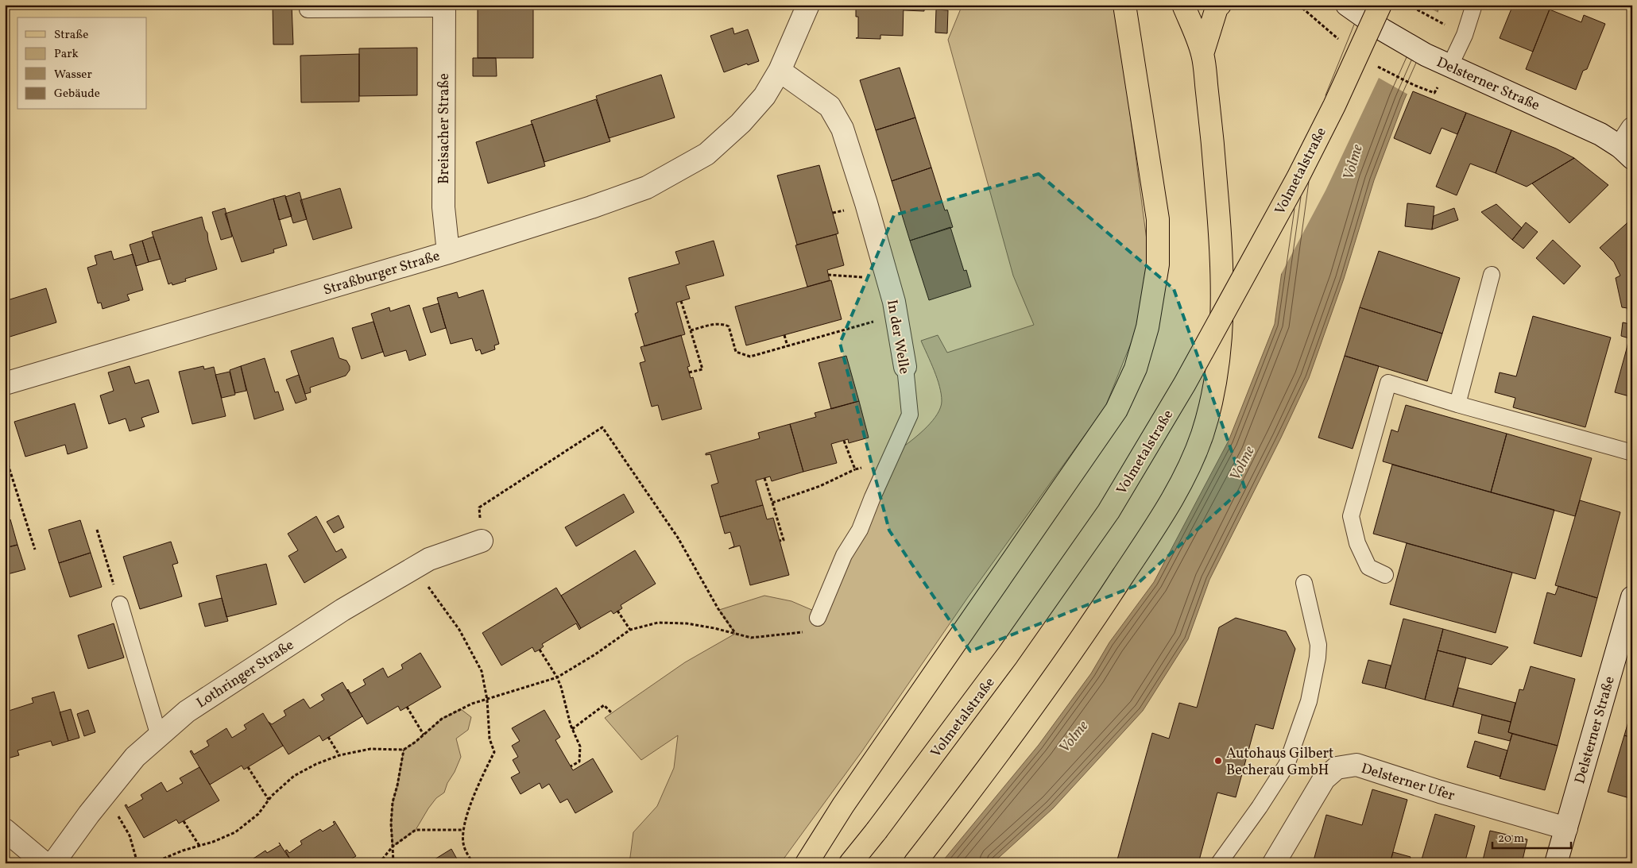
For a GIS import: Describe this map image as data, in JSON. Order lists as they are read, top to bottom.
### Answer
{
  "streets": {
    "main road": ["Volmetalstraße"],
    "street": [
      "Delsterner Straße",
      "Breisacher Straße",
      "Straßburger Straße",
      "In der Welle",
      "Lothringer Straße",
      "Delsterner Ufer"
    ]
  },
  "crossings": [
    ["Delsterner Straße", "Delsterner Ufer"],
    ["Breisacher Straße", "Straßburger Straße"],
    ["Straßburger Straße", "In der Welle"]
  ],
  "water": ["Volme"],
  "places": ["Autohaus Gilbert Becherau GmbH"],
  "legend": [
    "Straße",
    "Park",
    "Wasser",
    "Gebäude"
  ],
  "scale_bar": "20 m"
}
